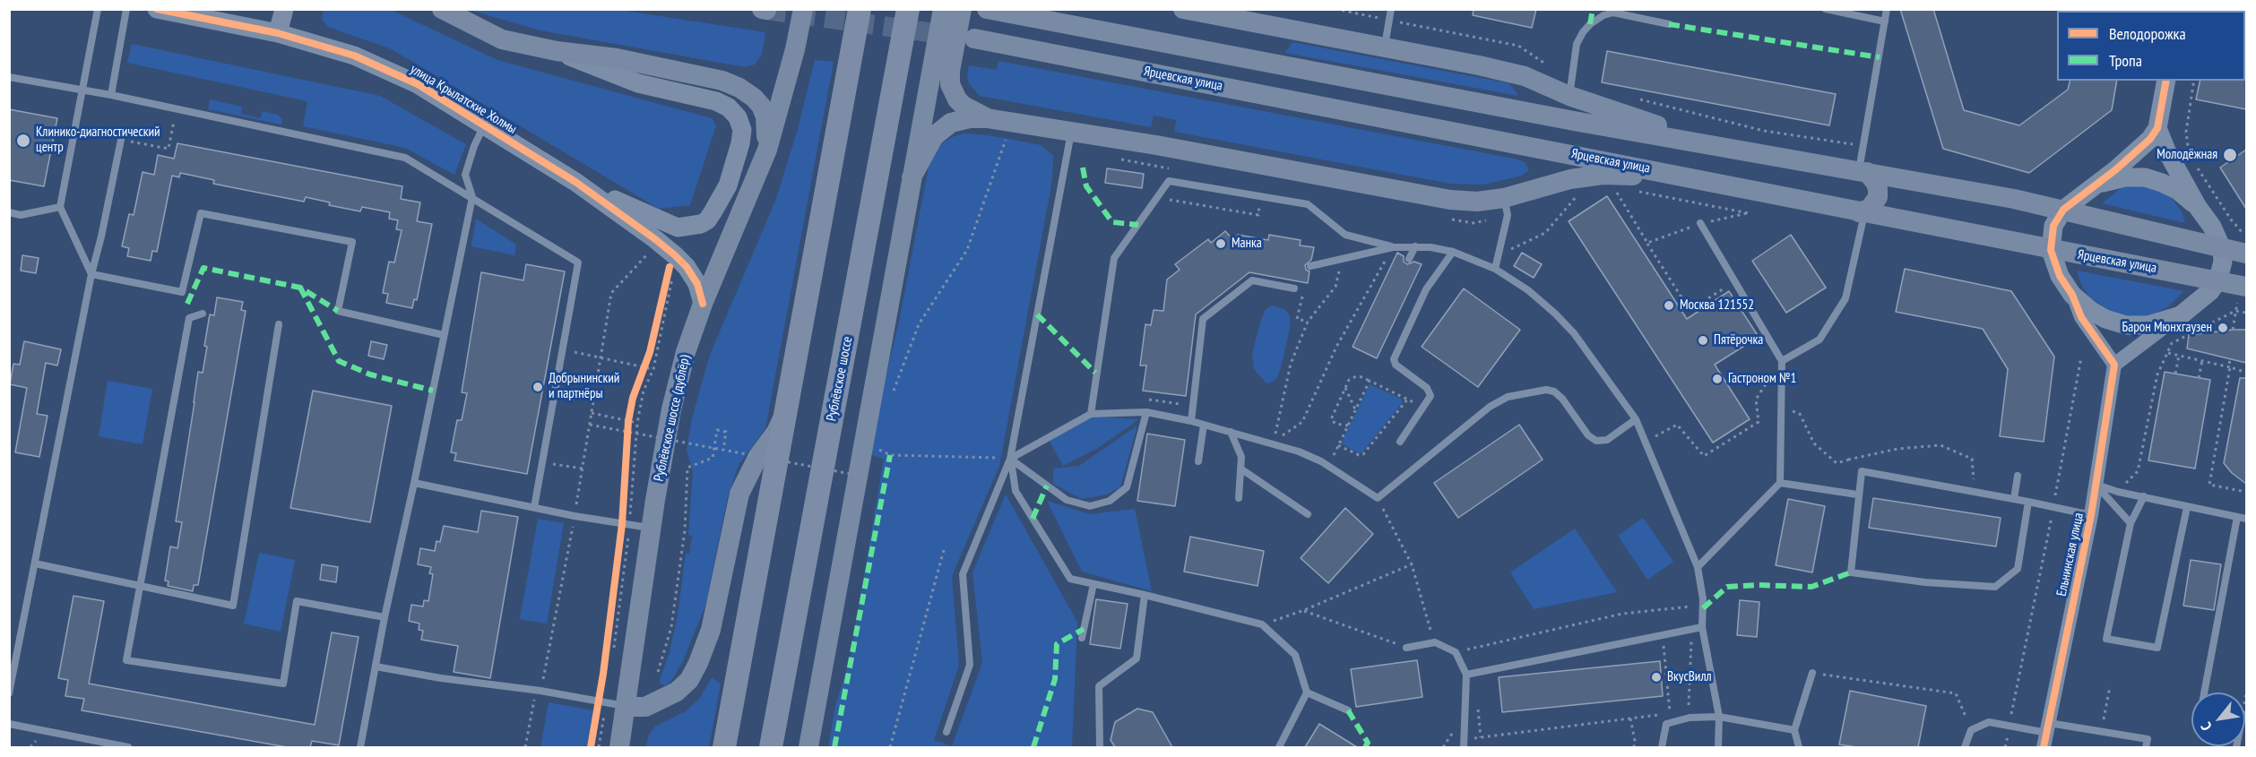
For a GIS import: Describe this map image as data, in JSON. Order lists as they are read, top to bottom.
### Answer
{
  "streets": {
    "main road": ["Ярцевская улица", "Рублёвское шоссе", "Рублёвское шоссе (дублёр)"],
    "street": ["улица Крылатские Холмы", "Ельнинская улица"]
  },
  "crossings": [
    ["улица Крылатские Холмы", "Рублёвское шоссе (дублёр)"]
  ],
  "places": [
    "Клинико-диагностический центр",
    "Молодёжная",
    "Манка",
    "Москва 121552",
    "Барон Мюнхгаузен",
    "Пятёрочка",
    "Гастроном №1",
    "Добрынинский и партнёры",
    "ВкусВилл"
  ],
  "legend": ["Велодорожка", "Тропа"],
  "north": "bottom left"
}
